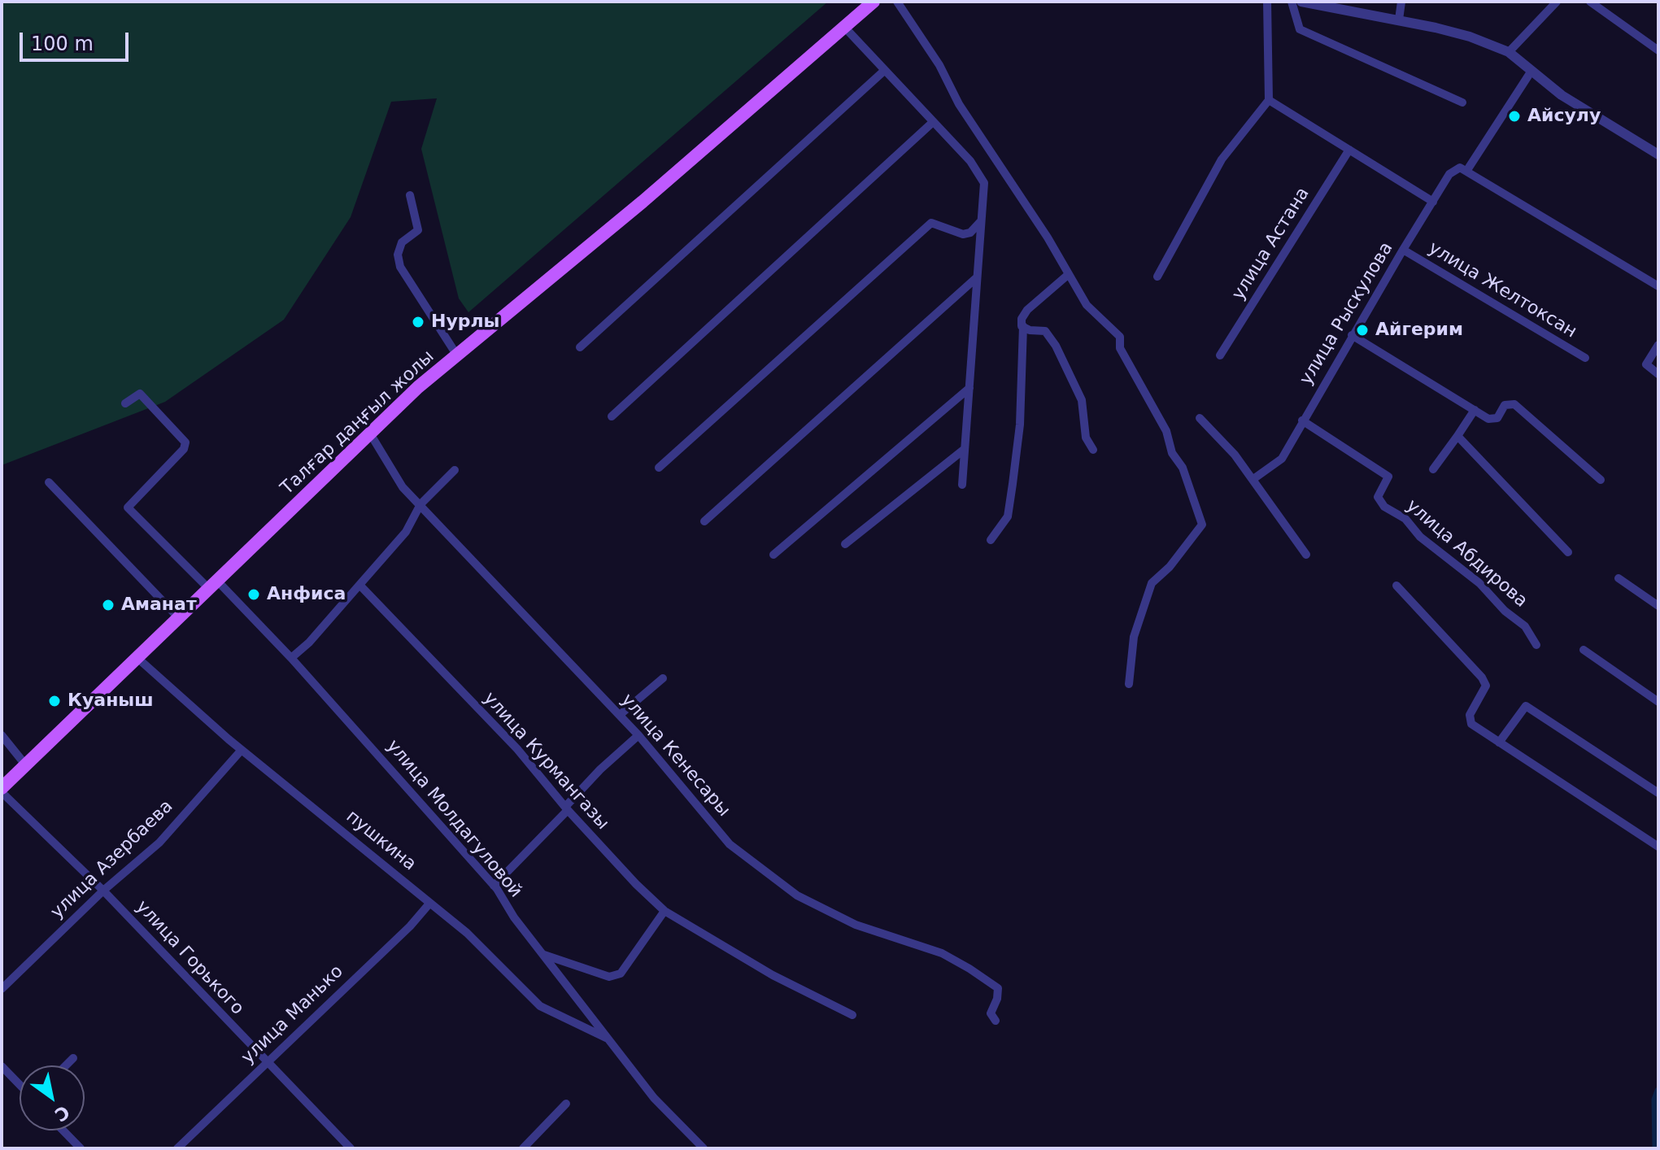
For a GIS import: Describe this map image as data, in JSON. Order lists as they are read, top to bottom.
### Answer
{
  "streets": {
    "main road": ["Талғар даңғыл жолы"],
    "street": [
      "улица Астана",
      "улица Желтоксан",
      "улица Рыскулова",
      "улица Абдирова",
      "улица Кенесары",
      "улица Курмангазы",
      "улица Молдагуловой",
      "пушкина",
      "улица Азербаева",
      "улица Горького",
      "улица Манько"
    ]
  },
  "crossings": [
    ["улица Желтоксан", "улица Рыскулова"],
    ["улица Рыскулова", "улица Абдирова"],
    ["Талғар даңғыл жолы", "улица Кенесары"],
    ["Талғар даңғыл жолы", "улица Молдагуловой"],
    ["Талғар даңғыл жолы", "пушкина"],
    ["Талғар даңғыл жолы", "улица Горького"],
    ["улица Молдагуловой", "пушкина"],
    ["пушкина", "улица Азербаева"],
    ["пушкина", "улица Манько"],
    ["улица Азербаева", "улица Горького"],
    ["улица Горького", "улица Манько"]
  ],
  "places": [
    "Айсулу",
    "Нурлы",
    "Айгерим",
    "Анфиса",
    "Аманат",
    "Куаныш"
  ],
  "scale_bar": "100 m",
  "north": "bottom right"
}
